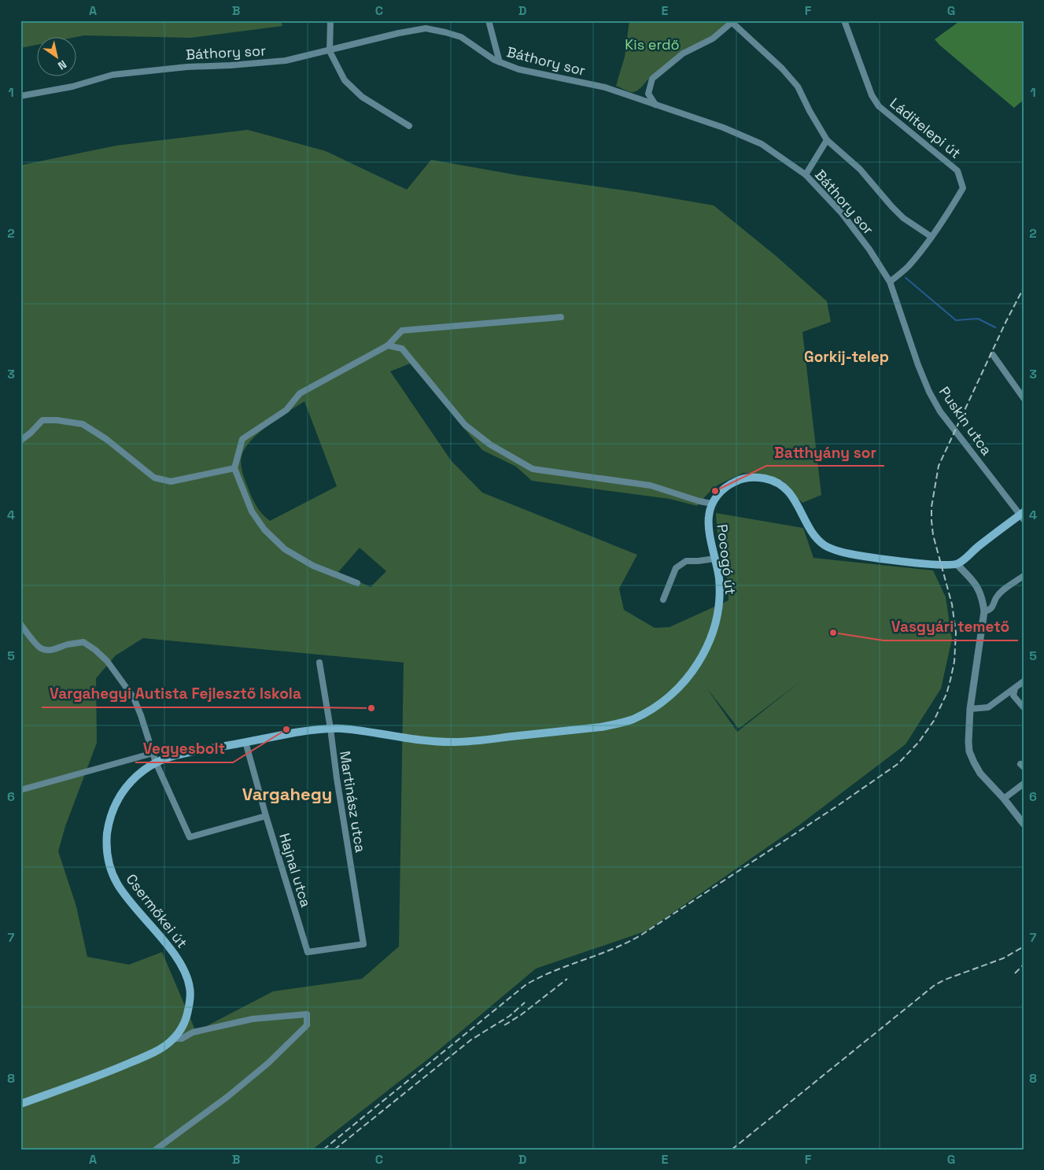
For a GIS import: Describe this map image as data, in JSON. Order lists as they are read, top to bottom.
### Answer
{
  "streets": {
    "main road": ["Pocogó út", "Csermőkei út"],
    "street": [
      "Báthory sor",
      "Láditelepi út",
      "Puskin utca",
      "Martinász utca",
      "Hajnal utca"
    ]
  },
  "crossings": [
    ["Báthory sor", "Láditelepi út"],
    ["Báthory sor", "Puskin utca"],
    ["Láditelepi út", "Puskin utca"],
    ["Pocogó út", "Csermőkei út"],
    ["Martinász utca", "Hajnal utca"],
    ["Martinász utca", "Csermőkei út"],
    ["Hajnal utca", "Csermőkei út"]
  ],
  "districts": ["Gorkij-telep", "Vargahegy"],
  "parks": ["Kis erdő"],
  "places": [
    "Batthyány sor",
    "Vasgyári temető",
    "Vargahegyi Autista Fejlesztő Iskola",
    "Vegyesbolt"
  ],
  "north": "bottom right",
  "grid": {
    "columns": [
      "A",
      "B",
      "C",
      "D",
      "E",
      "F",
      "G"
    ],
    "rows": [
      "1",
      "2",
      "3",
      "4",
      "5",
      "6",
      "7",
      "8"
    ]
  }
}
